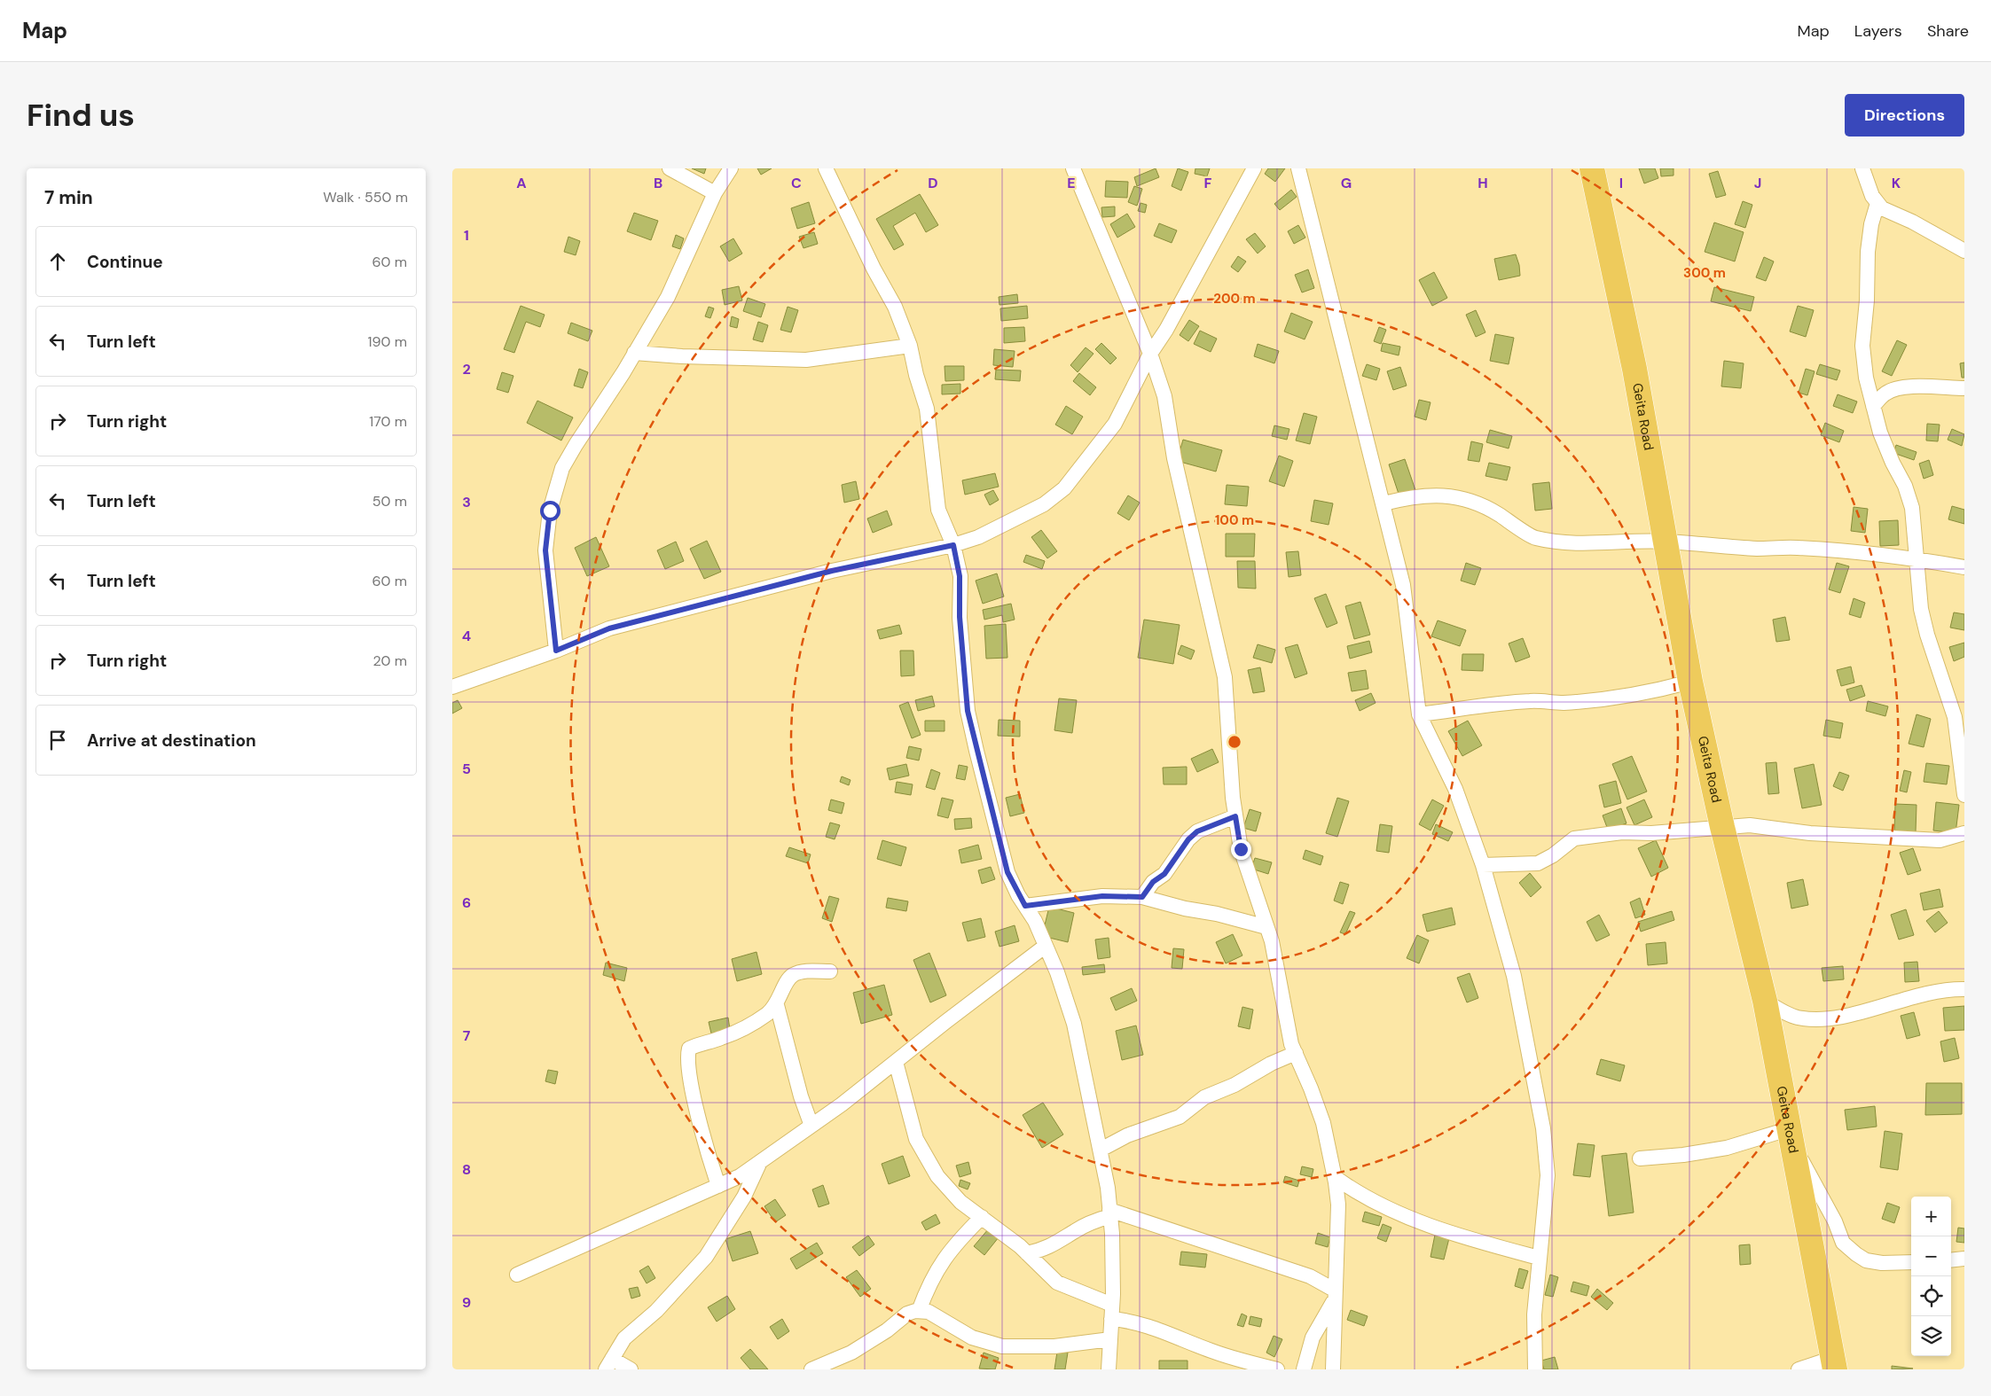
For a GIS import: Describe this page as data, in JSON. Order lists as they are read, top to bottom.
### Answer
{
  "streets": {
    "highway": ["Geita Road"]
  },
  "page": {
    "header": "Map",
    "nav": ["Map", "Layers", "Share"],
    "buttons": "Directions",
    "title": "Find us",
    "heading": ["7 min", "Walk · 550 m"],
    "list": [
      ["Continue", "60 m"],
      ["Turn left", "190 m"],
      ["Turn right", "170 m"],
      ["Turn left", "50 m"],
      ["Turn left", "60 m"],
      ["Turn right", "20 m"],
      "Arrive at destination"
    ],
    "map_buttons": ["+", "−"]
  },
  "grid": {
    "columns": [
      "A",
      "B",
      "C",
      "D",
      "E",
      "F",
      "G",
      "H",
      "I",
      "J",
      "K"
    ],
    "rows": [
      "1",
      "2",
      "3",
      "4",
      "5",
      "6",
      "7",
      "8",
      "9"
    ]
  },
  "rings": ["300 m", "200 m", "100 m"]
}
